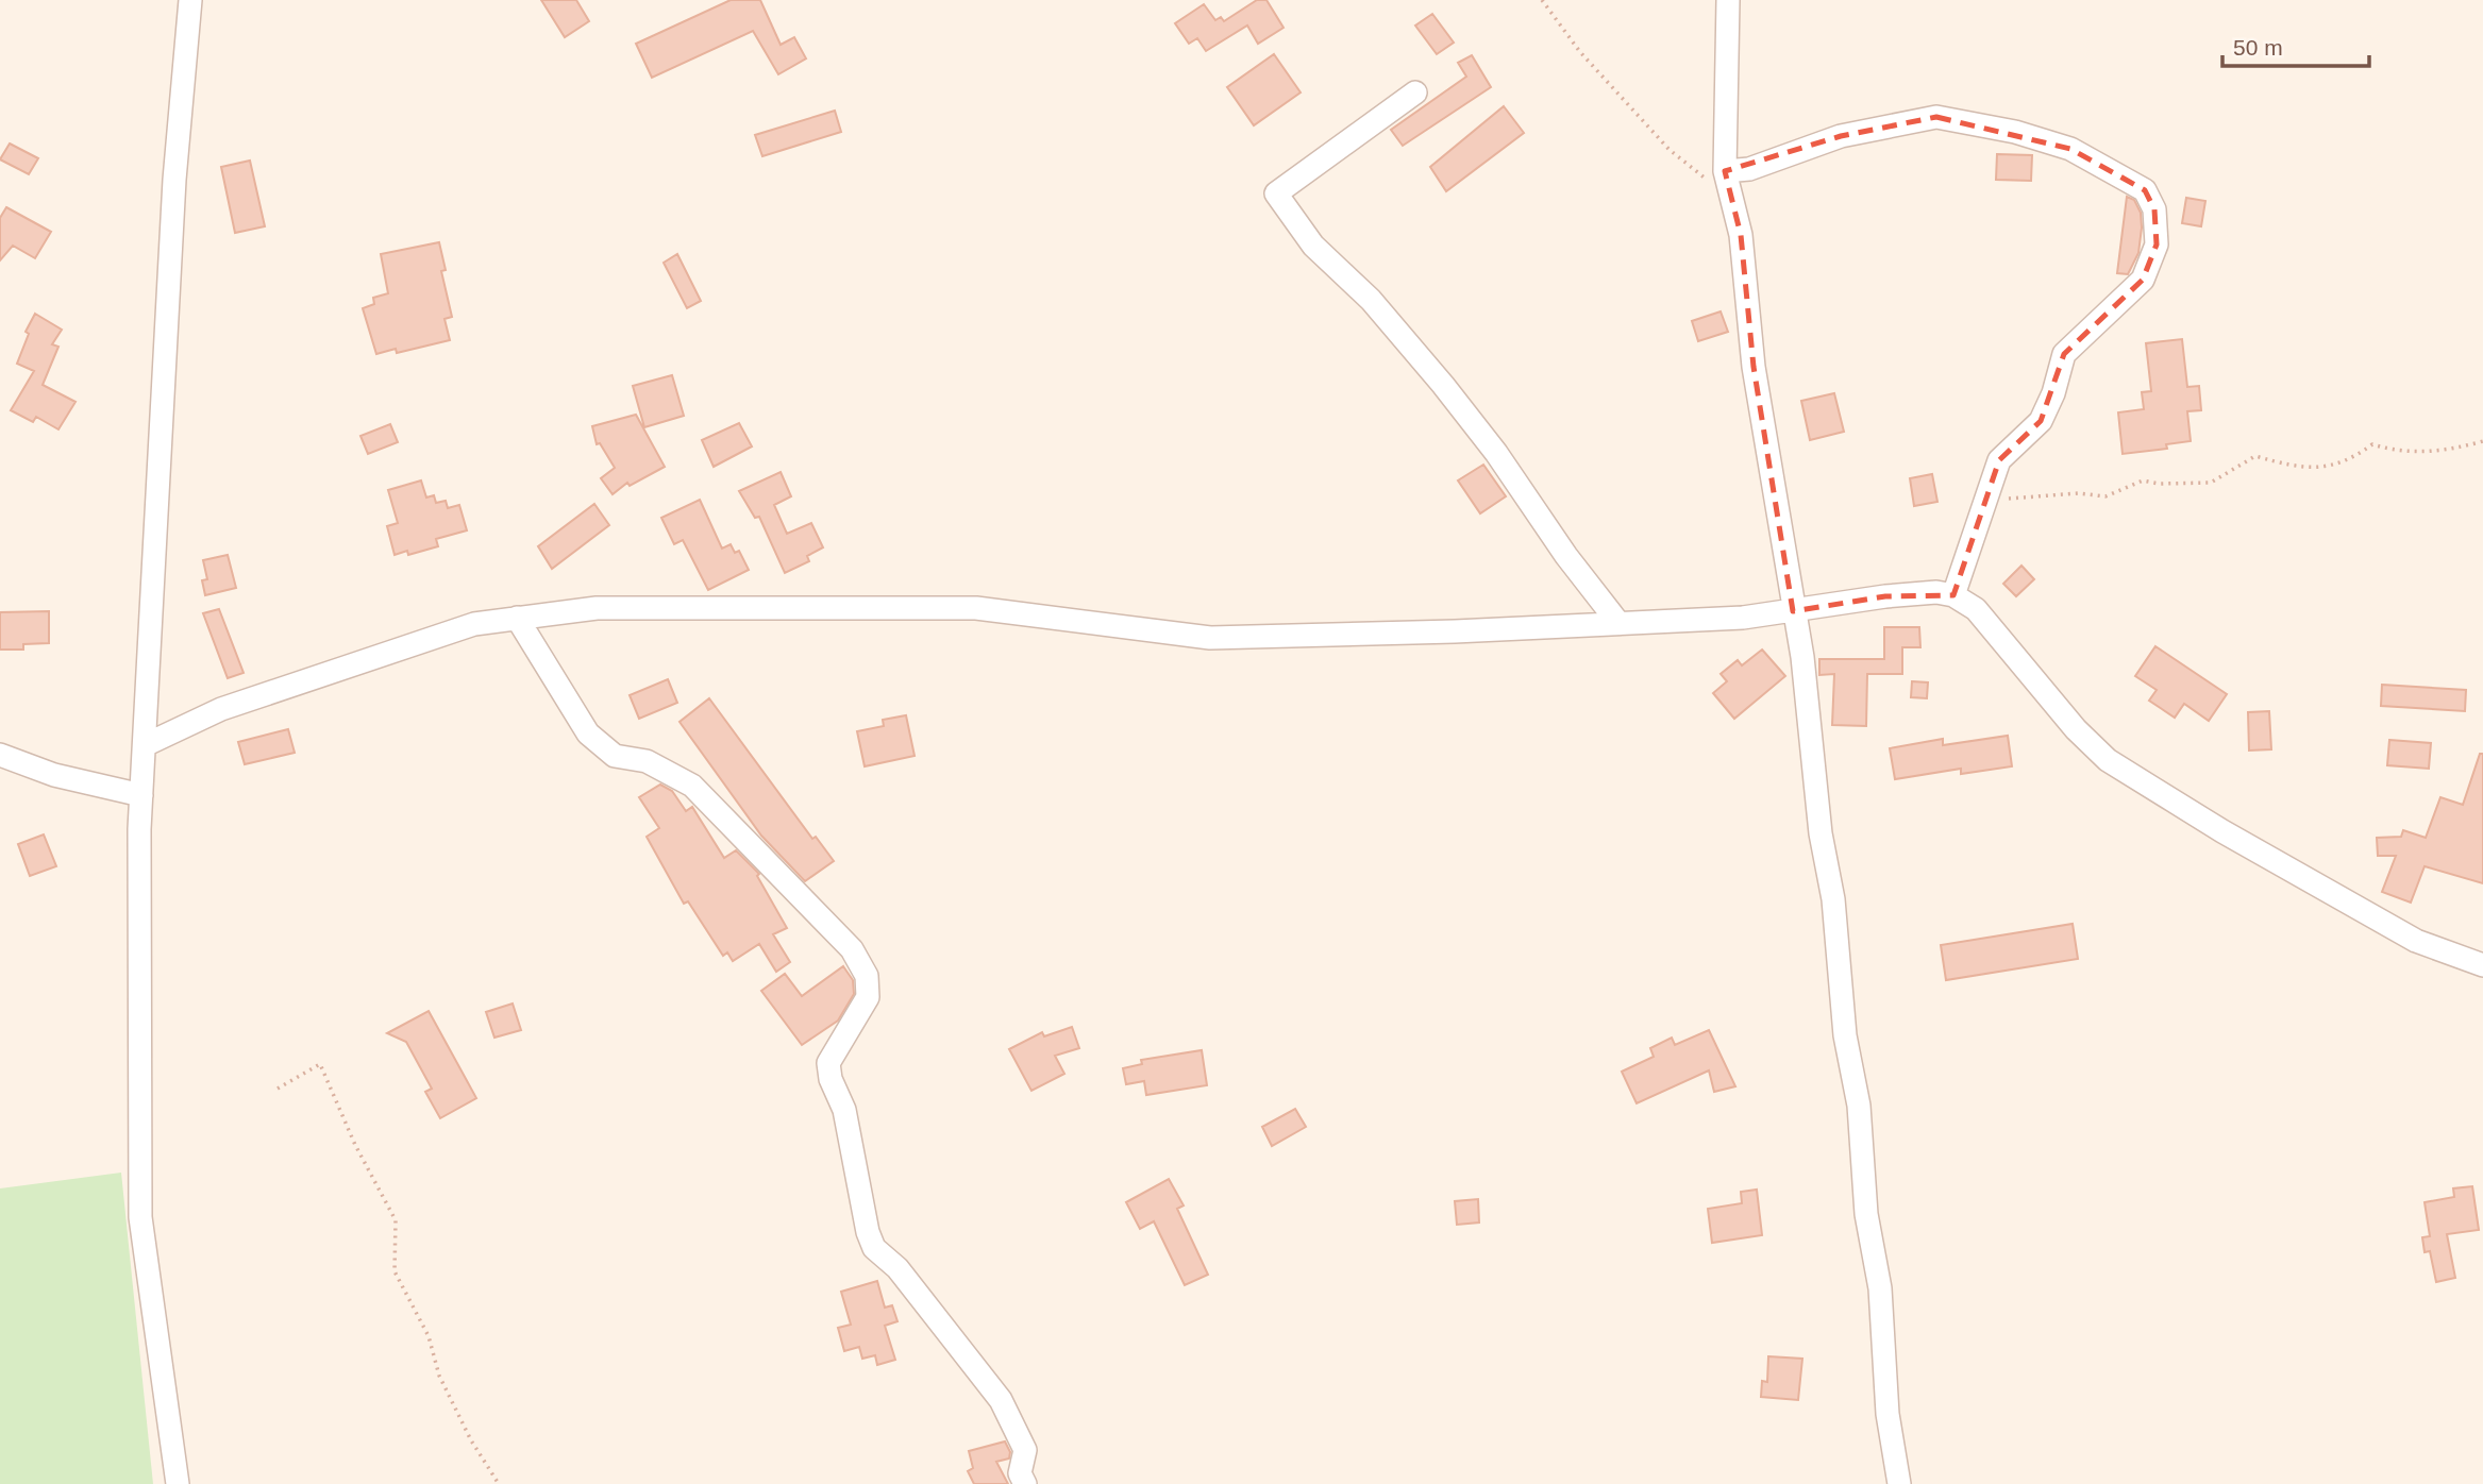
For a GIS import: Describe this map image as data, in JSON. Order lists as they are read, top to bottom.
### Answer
{
  "scale_bar": "50 m"
}
